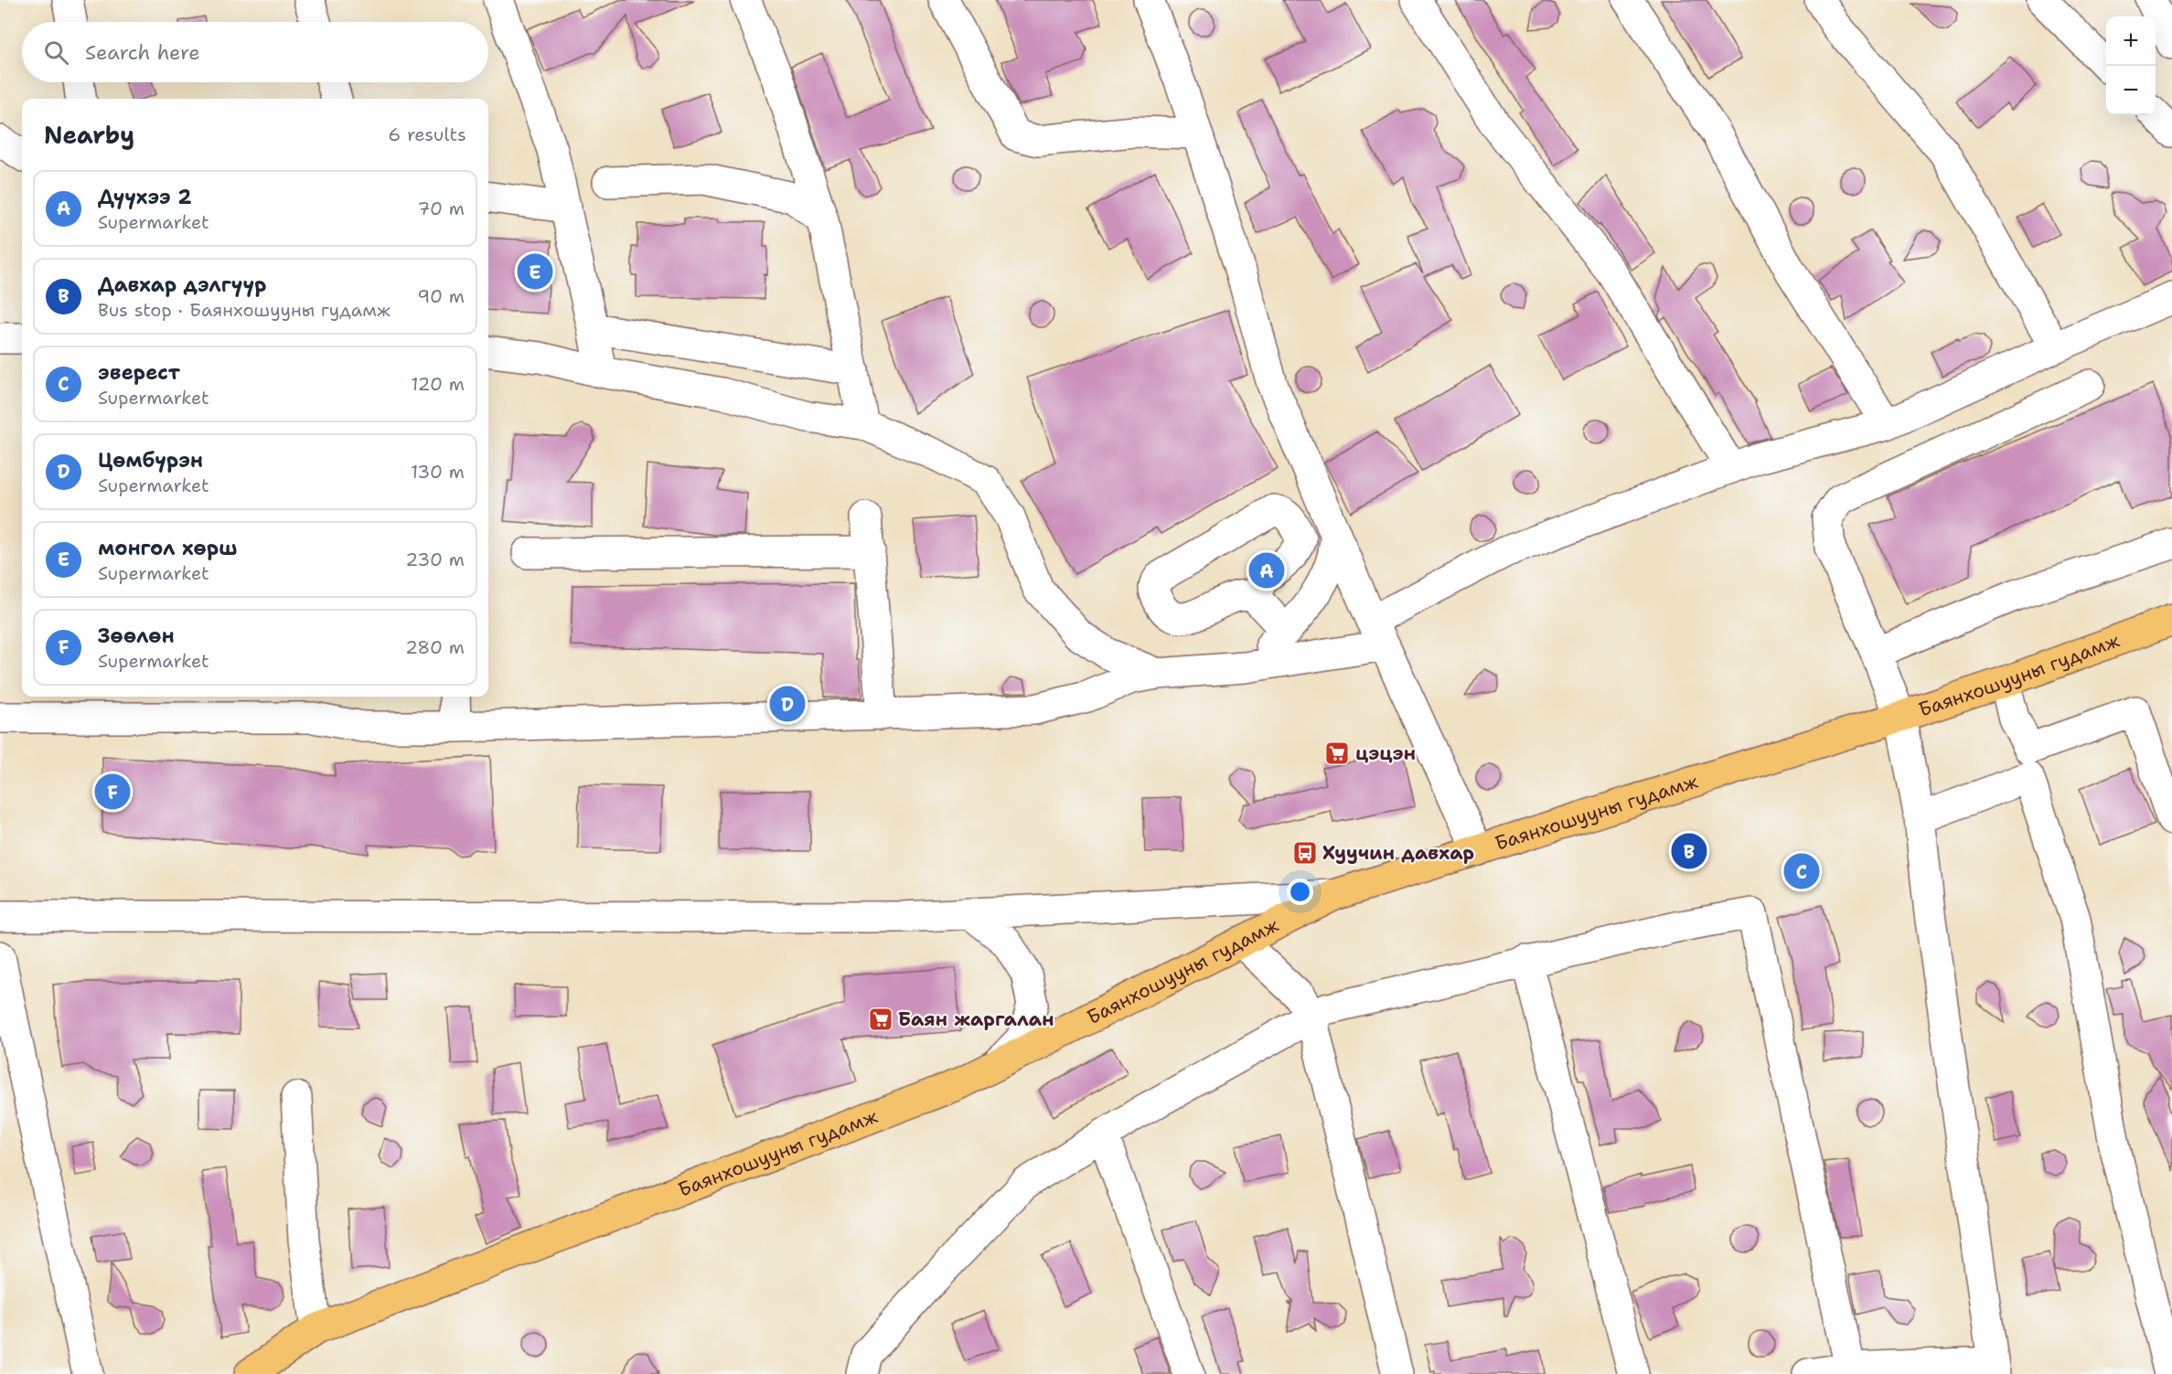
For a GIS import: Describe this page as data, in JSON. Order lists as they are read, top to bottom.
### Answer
{
  "streets": {
    "main road": ["Баянхошууны гудамж"]
  },
  "places": {
    "supermarket": ["цэцэн", "Баян жаргалан"],
    "bus stop": ["Хуучин давхар"]
  },
  "page": {
    "map_buttons": ["+", "−"],
    "search": "Search here",
    "heading": ["Nearby", "6 results"],
    "list": [
      {
        "mark": "A",
        "name": "Дүүхээ 2",
        "note": "Supermarket",
        "value": "70 m"
      },
      {
        "mark": "B",
        "name": "Давхар дэлгүүр",
        "note": "Bus stop · Баянхошууны гудамж",
        "value": "90 m"
      },
      {
        "mark": "C",
        "name": "эверест",
        "note": "Supermarket",
        "value": "120 m"
      },
      {
        "mark": "D",
        "name": "Цөмбүрэн",
        "note": "Supermarket",
        "value": "130 m"
      },
      {
        "mark": "E",
        "name": "монгол хөрш",
        "note": "Supermarket",
        "value": "230 m"
      },
      {
        "mark": "F",
        "name": "Зөөлөн",
        "note": "Supermarket",
        "value": "280 m"
      }
    ],
    "pins": [
      "E",
      "A",
      "D",
      "F",
      "B",
      "C"
    ]
  }
}
